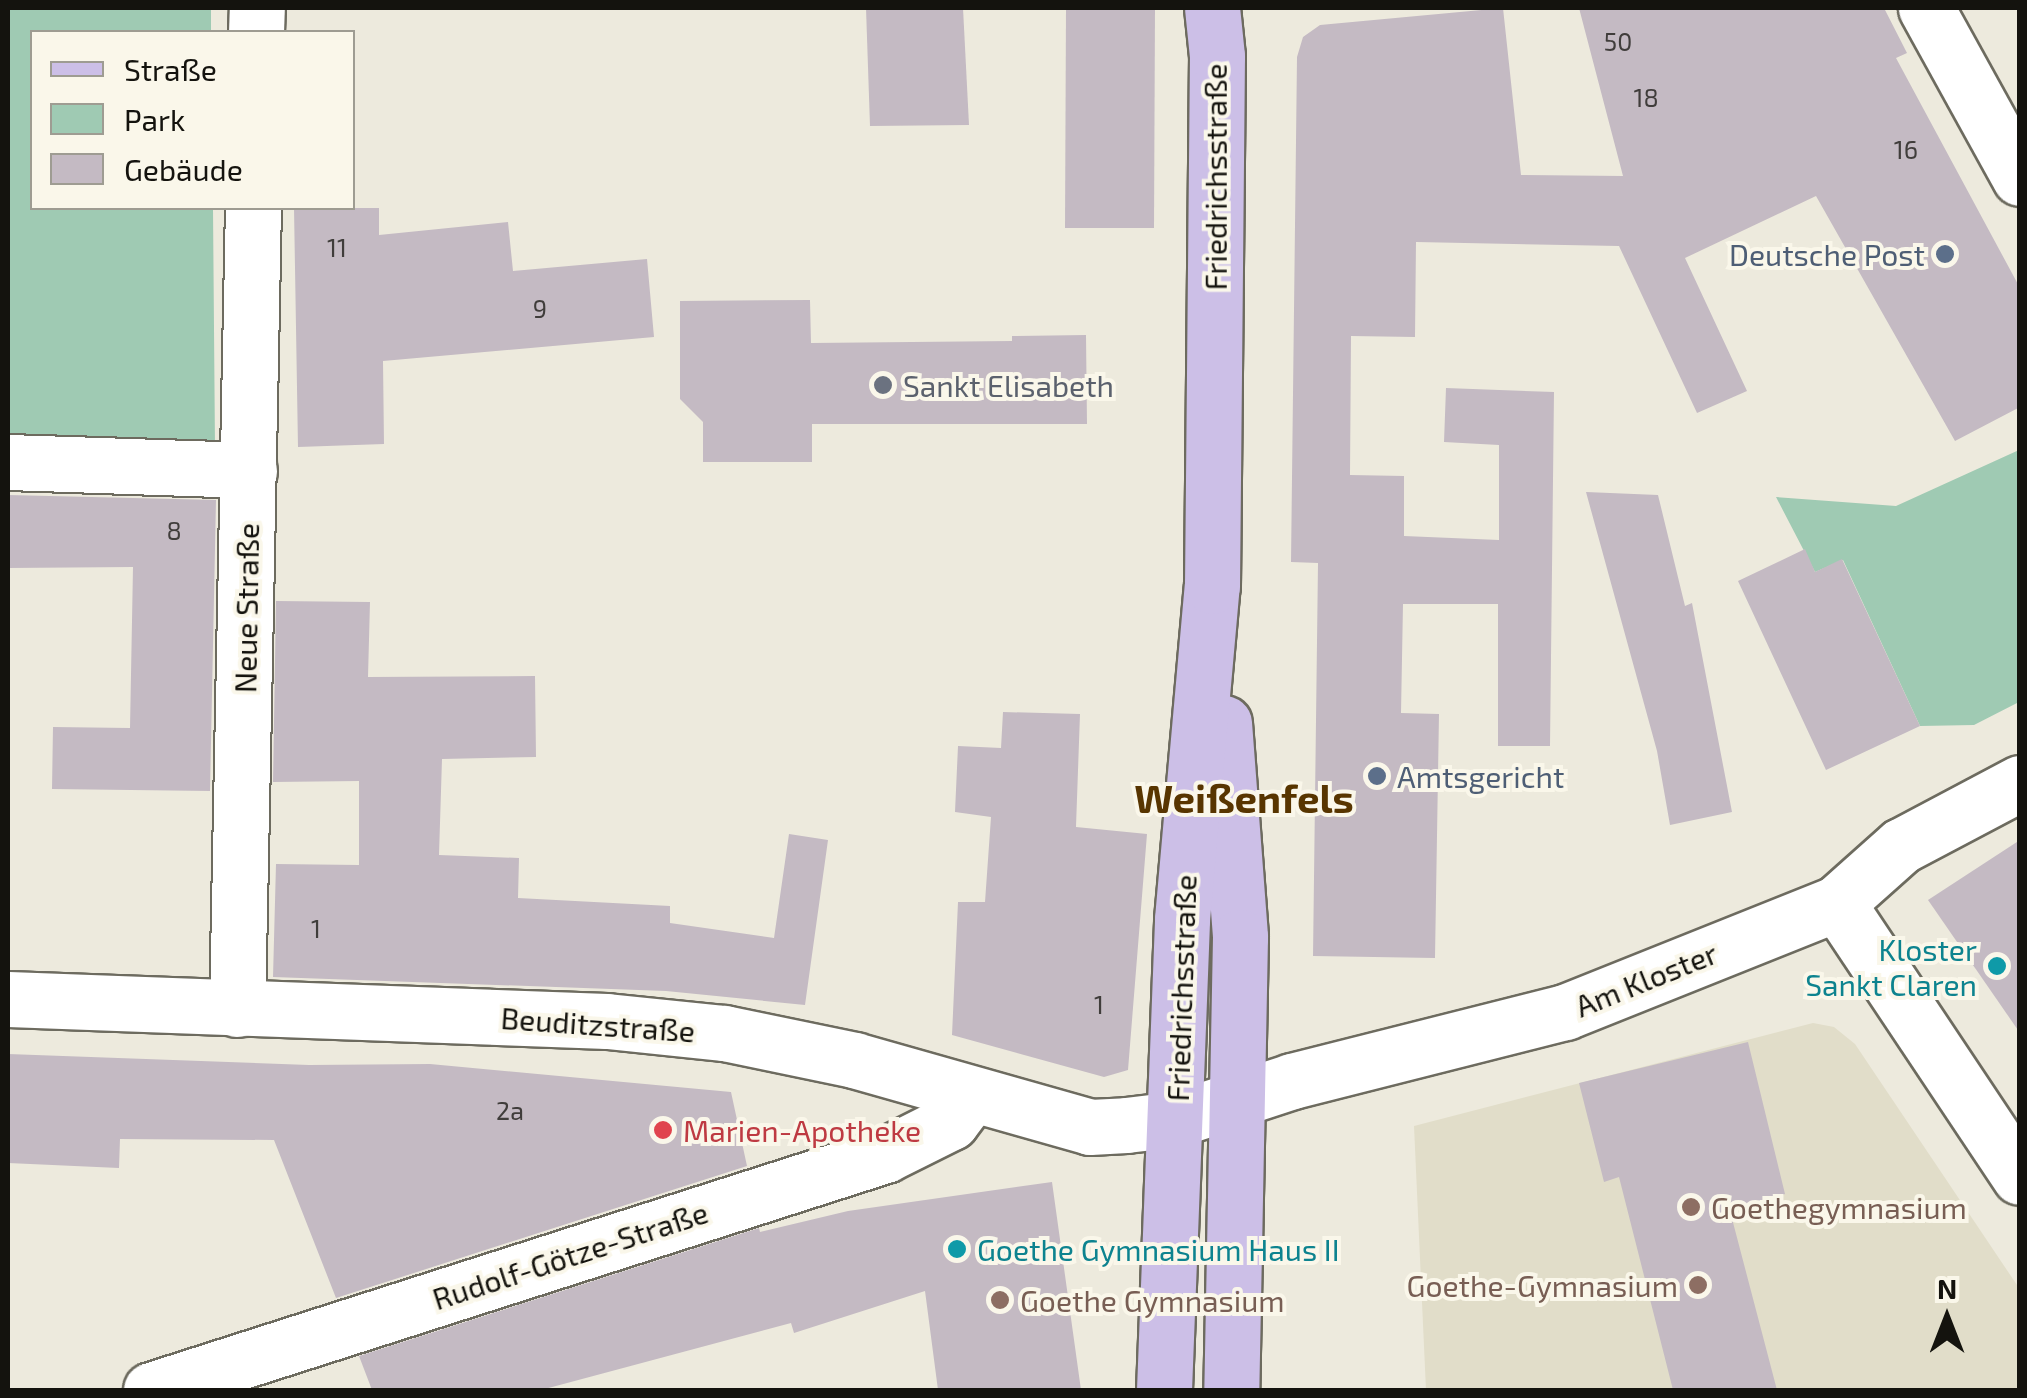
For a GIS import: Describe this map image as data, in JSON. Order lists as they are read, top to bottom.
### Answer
{
  "streets": {
    "main road": ["Friedrichsstraße"],
    "street": [
      "Neue Straße",
      "Am Kloster",
      "Beuditzstraße",
      "Rudolf-Götze-Straße"
    ]
  },
  "crossings": [
    ["Friedrichsstraße", "Am Kloster"],
    ["Friedrichsstraße", "Beuditzstraße"],
    ["Neue Straße", "Beuditzstraße"],
    ["Am Kloster", "Beuditzstraße"],
    ["Beuditzstraße", "Rudolf-Götze-Straße"]
  ],
  "districts": ["Weißenfels"],
  "places": [
    "Deutsche Post",
    "Sankt Elisabeth",
    "Amtsgericht",
    "Kloster Sankt Claren",
    "Marien-Apotheke",
    "Goethegymnasium",
    "Goethe Gymnasium Haus II",
    "Goethe-Gymnasium",
    "Goethe Gymnasium"
  ],
  "house_numbers": [
    "50",
    "18",
    "16",
    "11",
    "9",
    "8",
    "1",
    "1",
    "2a"
  ],
  "legend": ["Straße", "Park", "Gebäude"],
  "north": "top"
}
